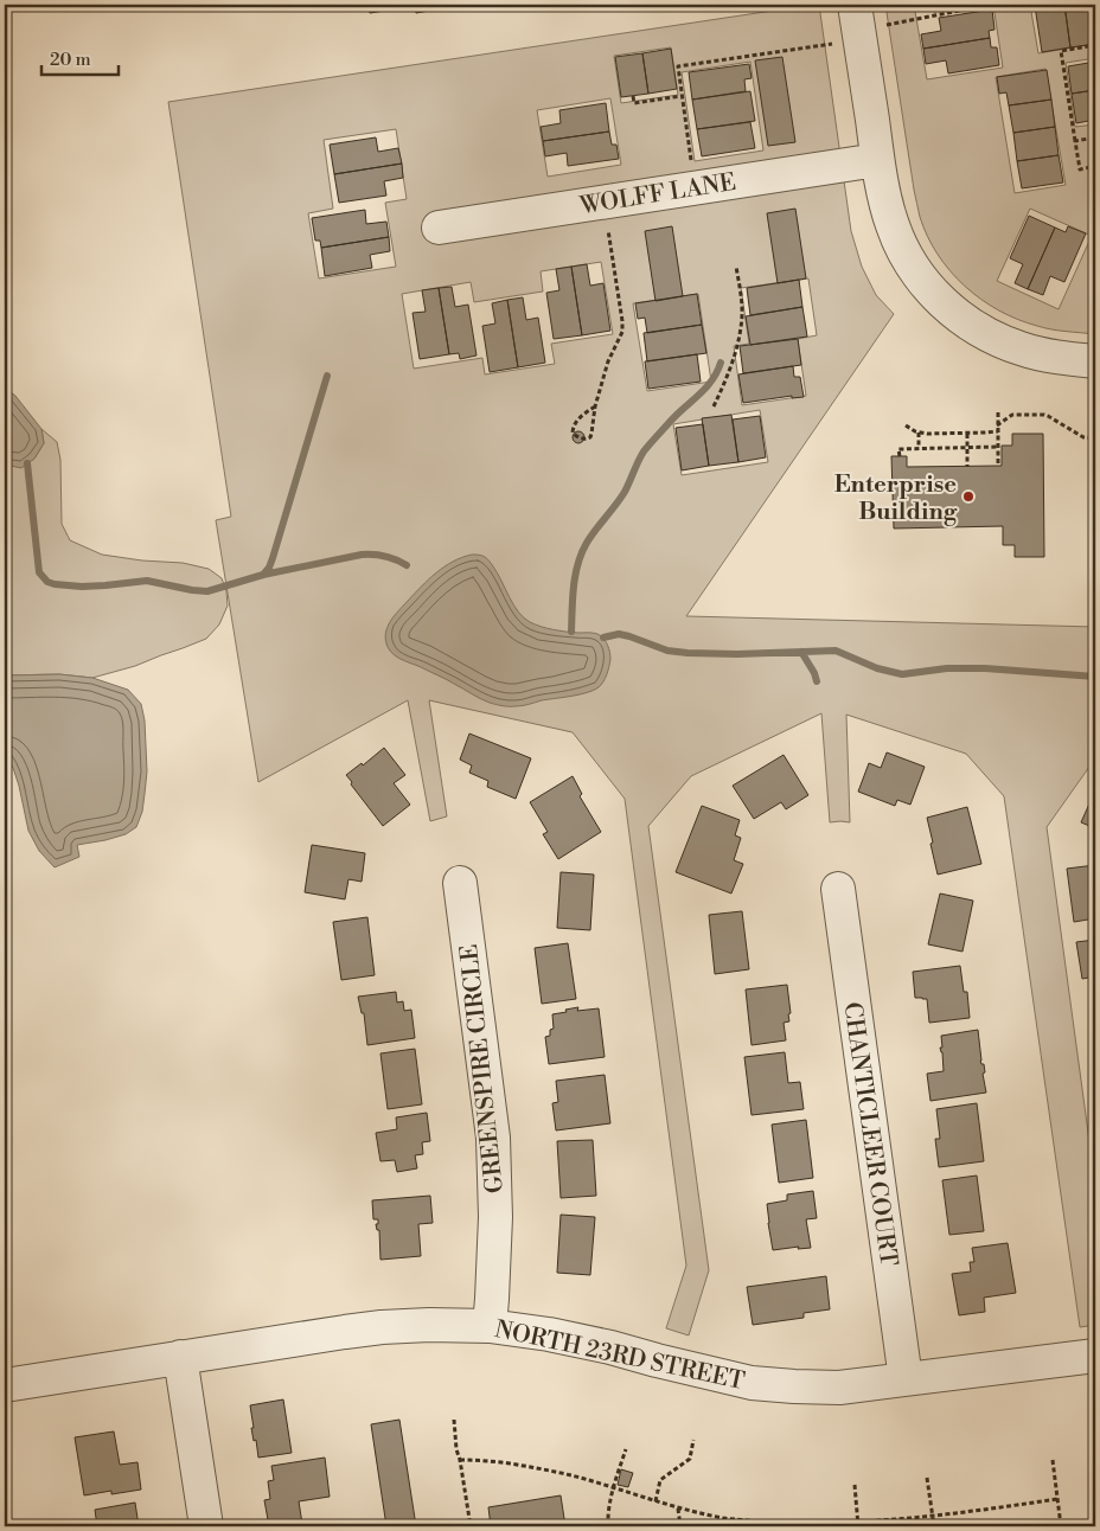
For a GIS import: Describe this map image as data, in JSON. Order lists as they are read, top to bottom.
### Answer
{
  "streets": {
    "street": [
      "WOLFF LANE",
      "GREENSPIRE CIRCLE",
      "CHANTICLEER COURT",
      "NORTH 23RD STREET"
    ]
  },
  "crossings": [
    ["GREENSPIRE CIRCLE", "NORTH 23RD STREET"],
    ["CHANTICLEER COURT", "NORTH 23RD STREET"]
  ],
  "places": ["Enterprise Building"],
  "scale_bar": "20 m"
}
